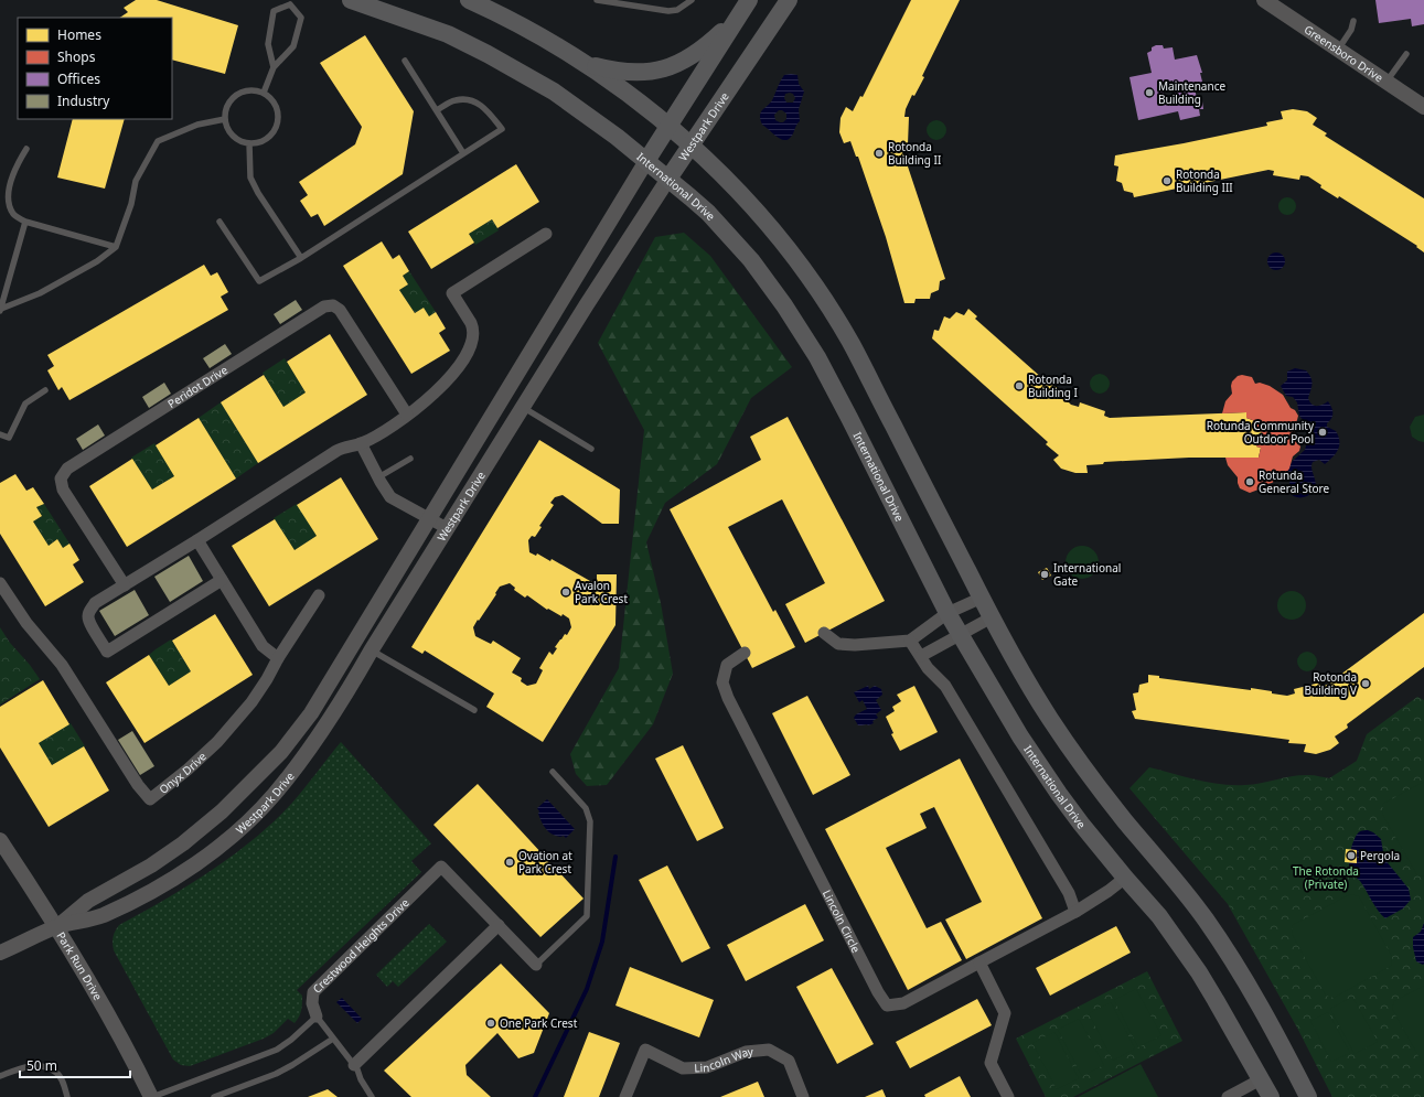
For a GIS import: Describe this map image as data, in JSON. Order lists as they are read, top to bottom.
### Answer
{
  "streets": {
    "main road": ["Westpark Drive", "International Drive"],
    "street": [
      "Greensboro Drive",
      "Peridot Drive",
      "Onyx Drive",
      "Lincoln Circle",
      "Crestwood Heights Drive",
      "Park Run Drive",
      "Lincoln Way"
    ]
  },
  "crossings": [
    ["Westpark Drive", "International Drive"],
    ["Westpark Drive", "Park Run Drive"],
    ["International Drive", "Lincoln Circle"]
  ],
  "parks": ["The Rotonda (Private)"],
  "places": [
    "Maintenance Building",
    "Rotonda Building II",
    "Rotonda Building III",
    "Rotonda Building I",
    "Rotunda Community Outdoor Pool",
    "Rotunda General Store",
    "International Gate",
    "Avalon Park Crest",
    "Rotonda Building V",
    "Pergola",
    "Ovation at Park Crest",
    "One Park Crest"
  ],
  "legend": [
    "Homes",
    "Shops",
    "Offices",
    "Industry"
  ],
  "scale_bar": "50 m"
}
